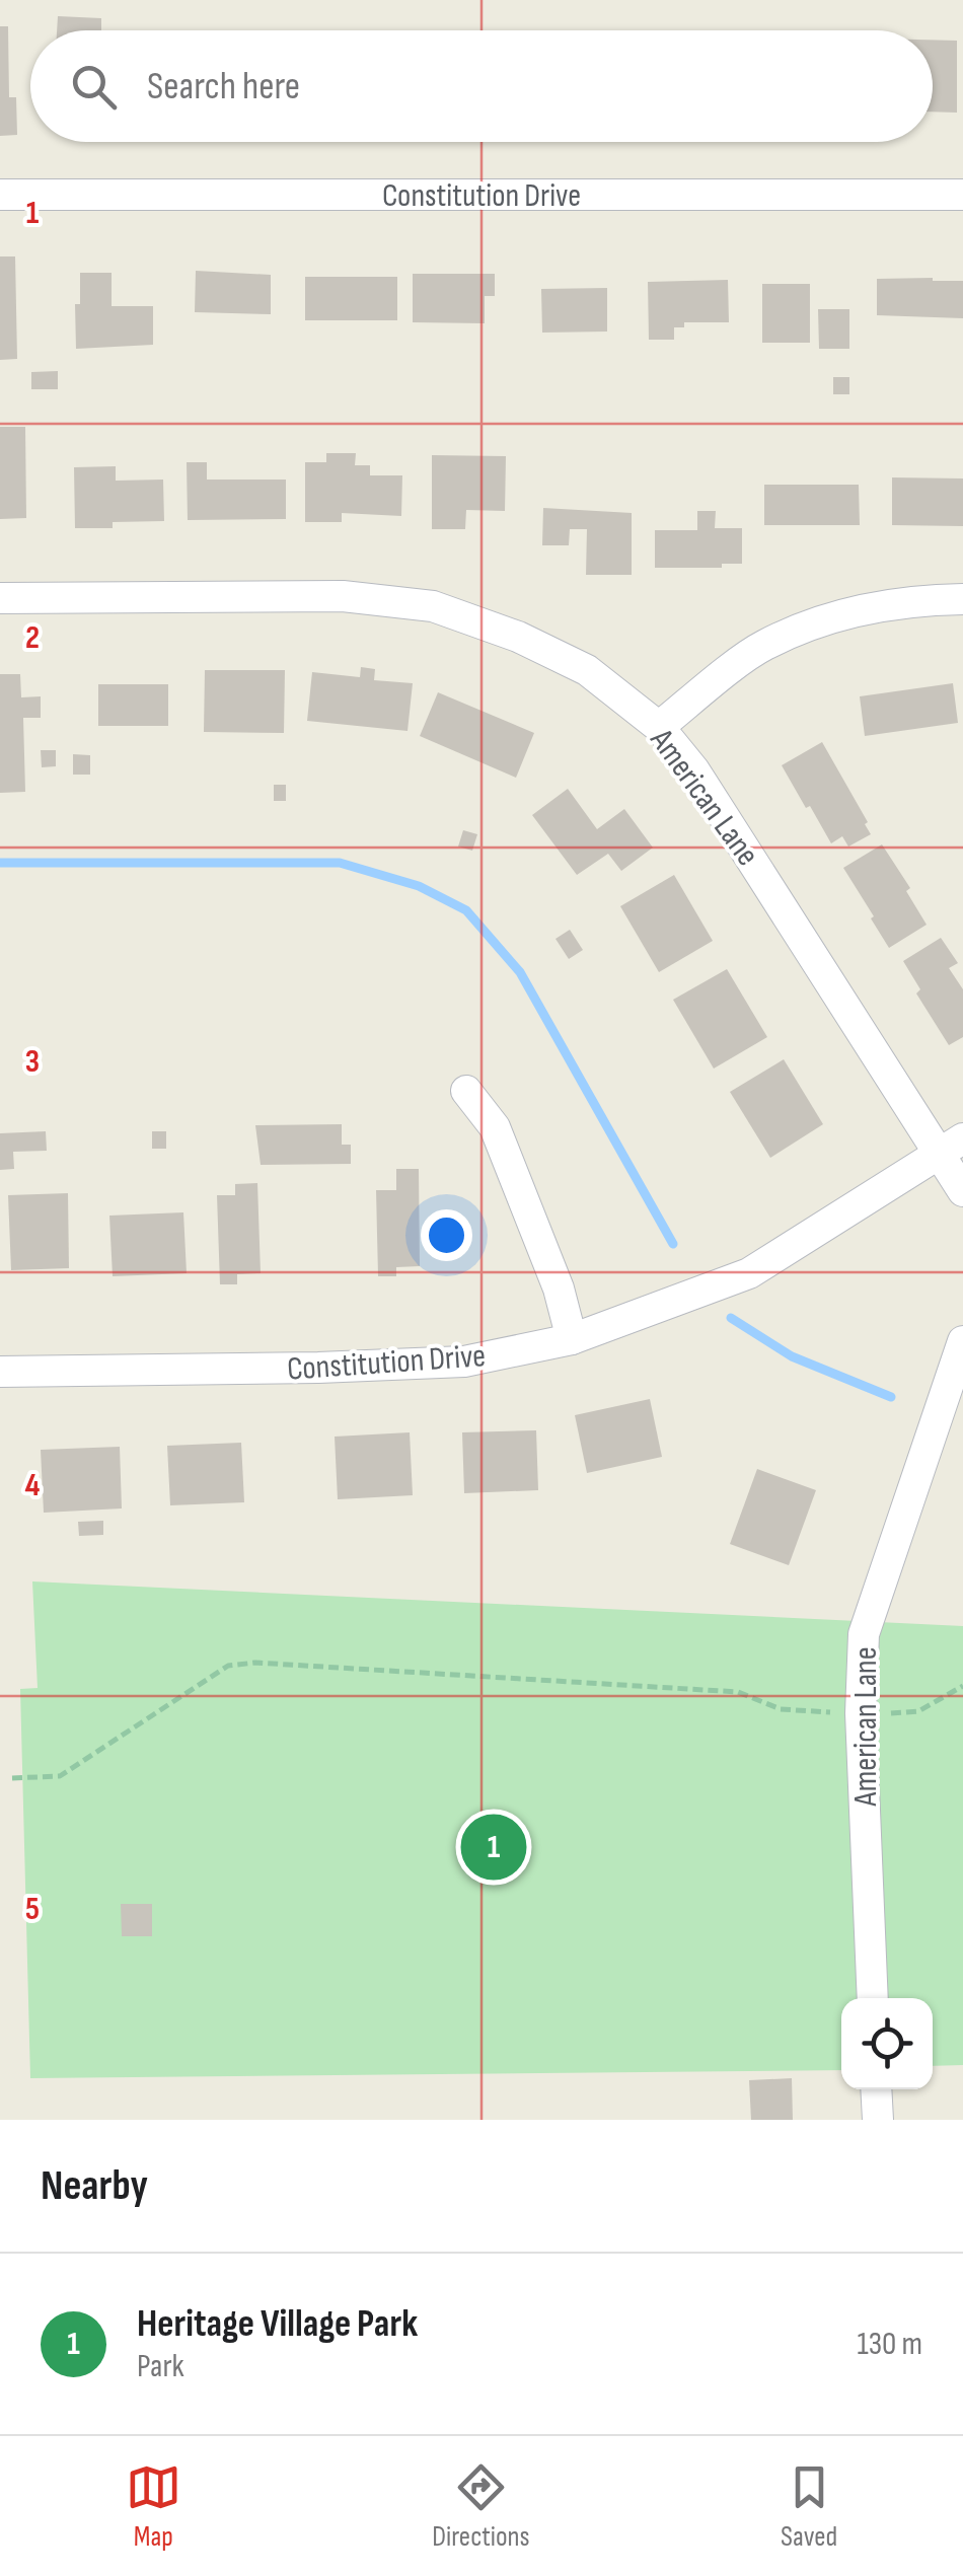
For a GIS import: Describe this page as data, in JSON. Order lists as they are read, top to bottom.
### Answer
{
  "streets": {
    "street": ["Constitution Drive", "American Lane"]
  },
  "crossings": [
    ["Constitution Drive", "American Lane"]
  ],
  "page": {
    "search": "Search here",
    "pins": "1",
    "heading": "Nearby",
    "list": [
      {
        "mark": "1",
        "name": "Heritage Village Park",
        "note": "Park",
        "value": "130 m"
      }
    ],
    "nav": ["Map", "Directions", "Saved"]
  },
  "grid": {
    "rows": [
      "1",
      "2",
      "3",
      "4",
      "5"
    ]
  }
}
